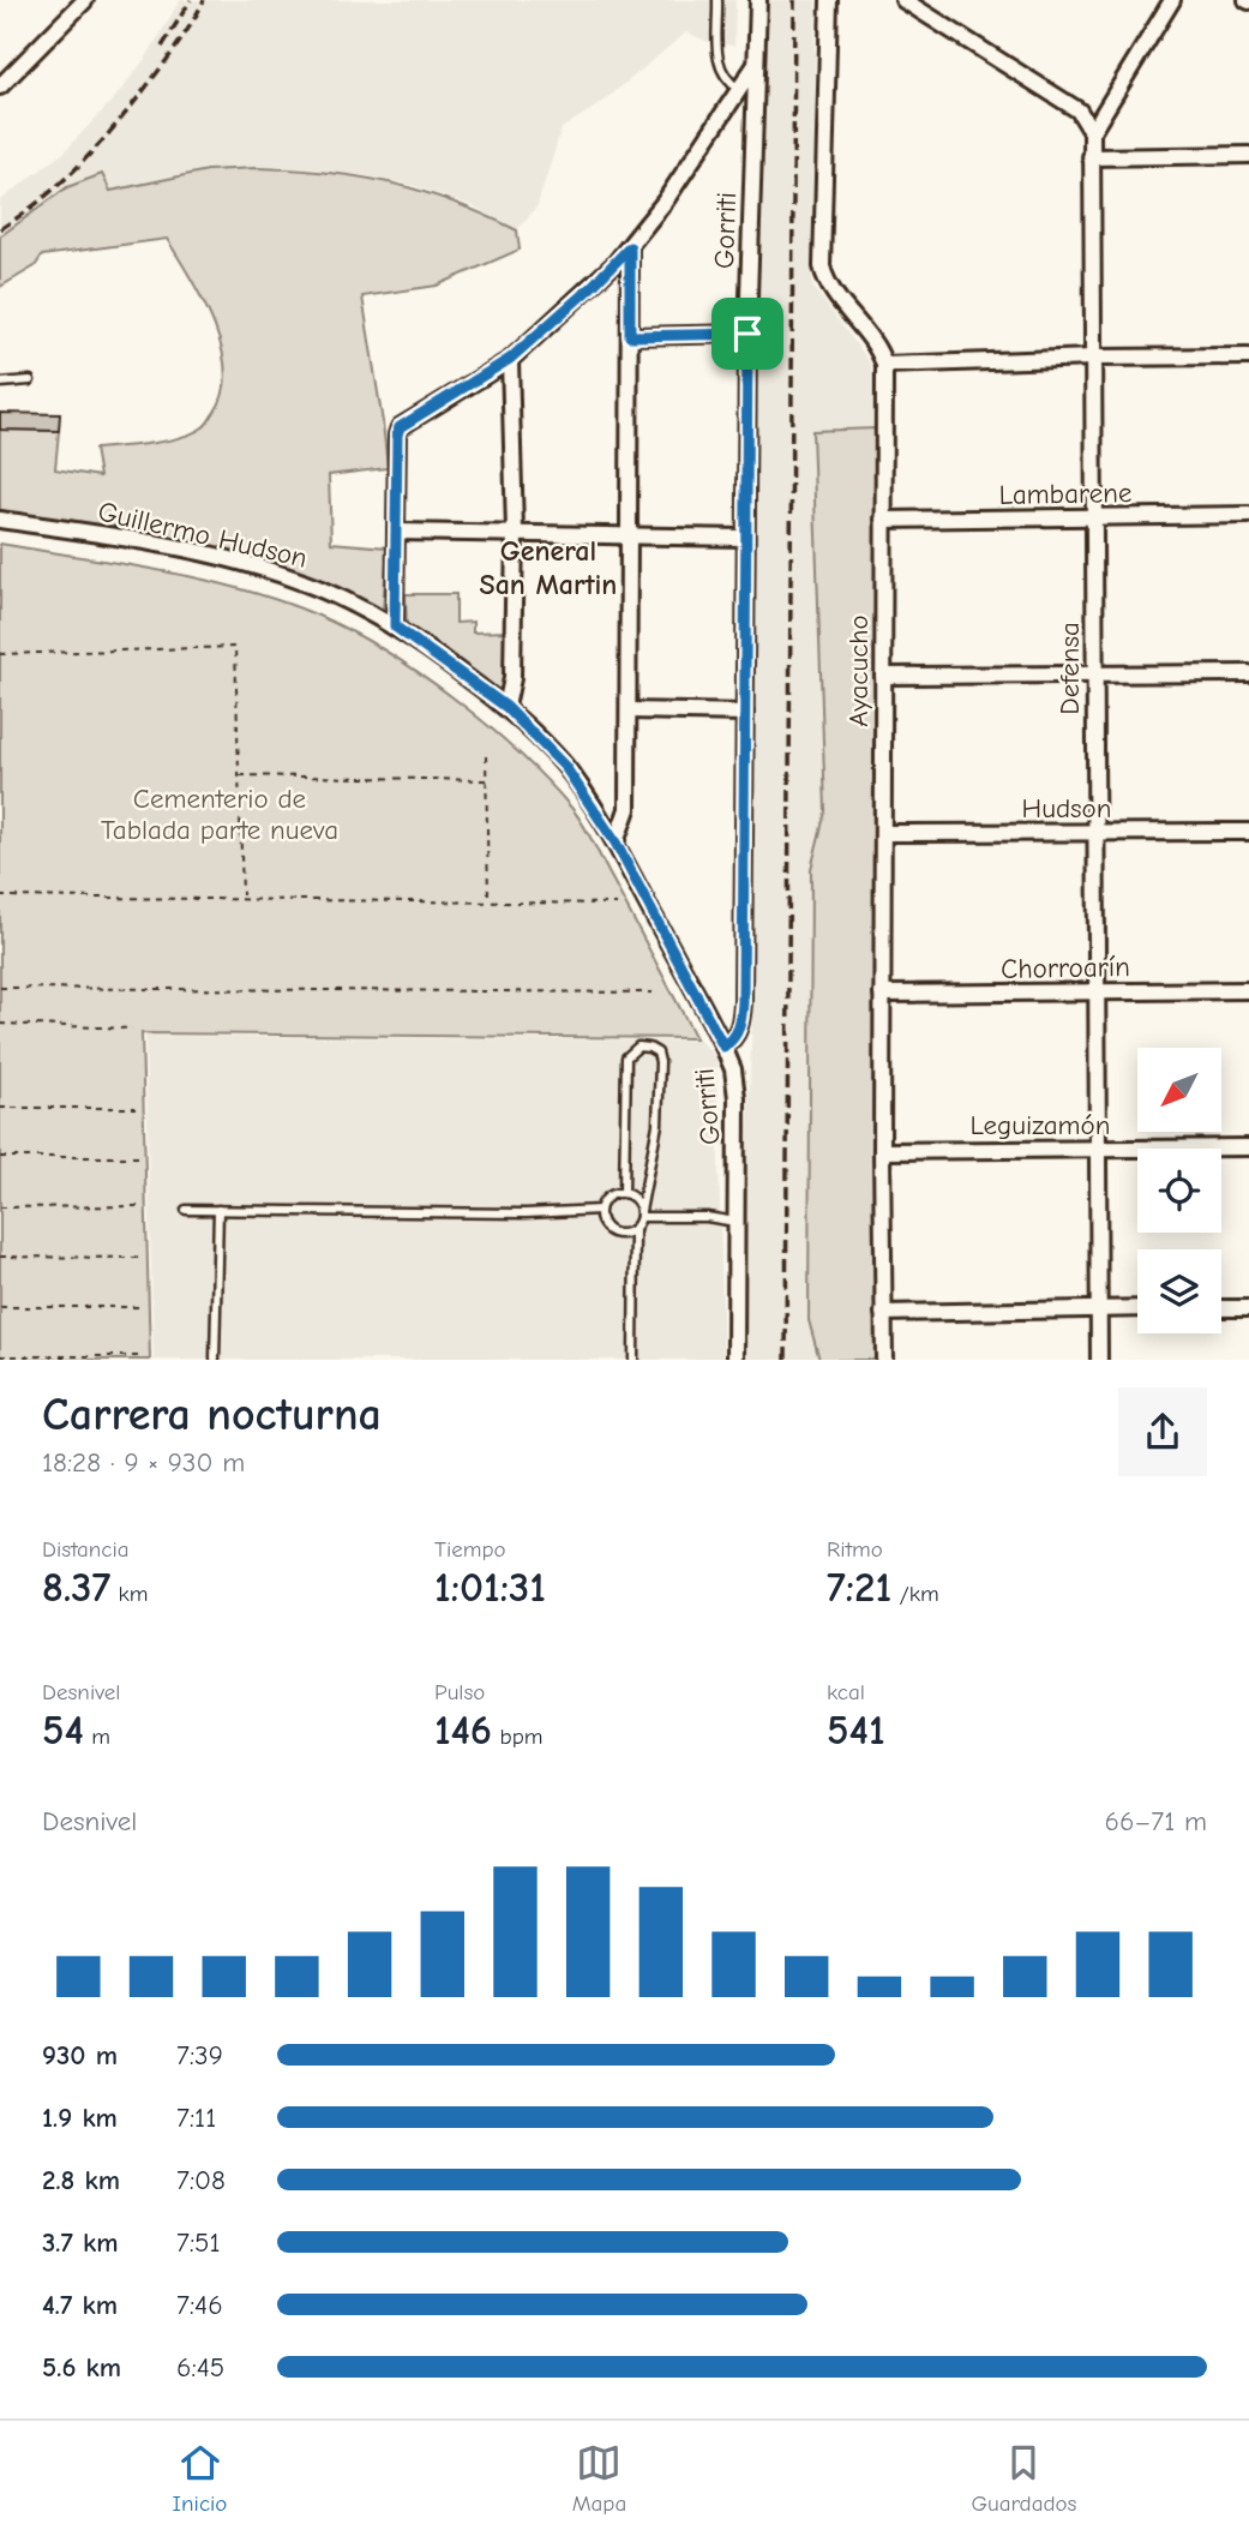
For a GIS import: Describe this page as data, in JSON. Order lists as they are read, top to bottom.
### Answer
{
  "streets": {
    "street": [
      "Gorriti",
      "Lambarene",
      "Guillermo Hudson",
      "Defensa",
      "Ayacucho",
      "Hudson",
      "Chorroarín",
      "Leguizamón"
    ]
  },
  "crossings": [
    ["Gorriti", "Guillermo Hudson"],
    ["Lambarene", "Defensa"],
    ["Lambarene", "Ayacucho"],
    ["Defensa", "Hudson"],
    ["Defensa", "Chorroarín"],
    ["Defensa", "Leguizamón"],
    ["Ayacucho", "Hudson"],
    ["Ayacucho", "Chorroarín"],
    ["Ayacucho", "Leguizamón"]
  ],
  "districts": ["General San Martin"],
  "parks": ["Cementerio de Tablada parte nueva"],
  "north": "bottom left",
  "page": {
    "heading": ["Carrera nocturna", "18:28 · 9 × 930 m"],
    "stats": [
      ["Distancia", "8.37 km"],
      ["Tiempo", "1:01:31"],
      ["Ritmo", "7:21 /km"],
      ["Desnivel", "54 m"],
      ["Pulso", "146 bpm"],
      ["kcal", "541"]
    ],
    "chart": ["Desnivel", "66–71 m"],
    "list": [
      {
        "name": "930 m",
        "note": "7:39"
      },
      {
        "name": "1.9 km",
        "note": "7:11"
      },
      {
        "name": "2.8 km",
        "note": "7:08"
      },
      {
        "name": "3.7 km",
        "note": "7:51"
      },
      {
        "name": "4.7 km",
        "note": "7:46"
      },
      {
        "name": "5.6 km",
        "note": "6:45"
      }
    ],
    "tabs": ["Inicio", "Mapa", "Guardados"]
  }
}
